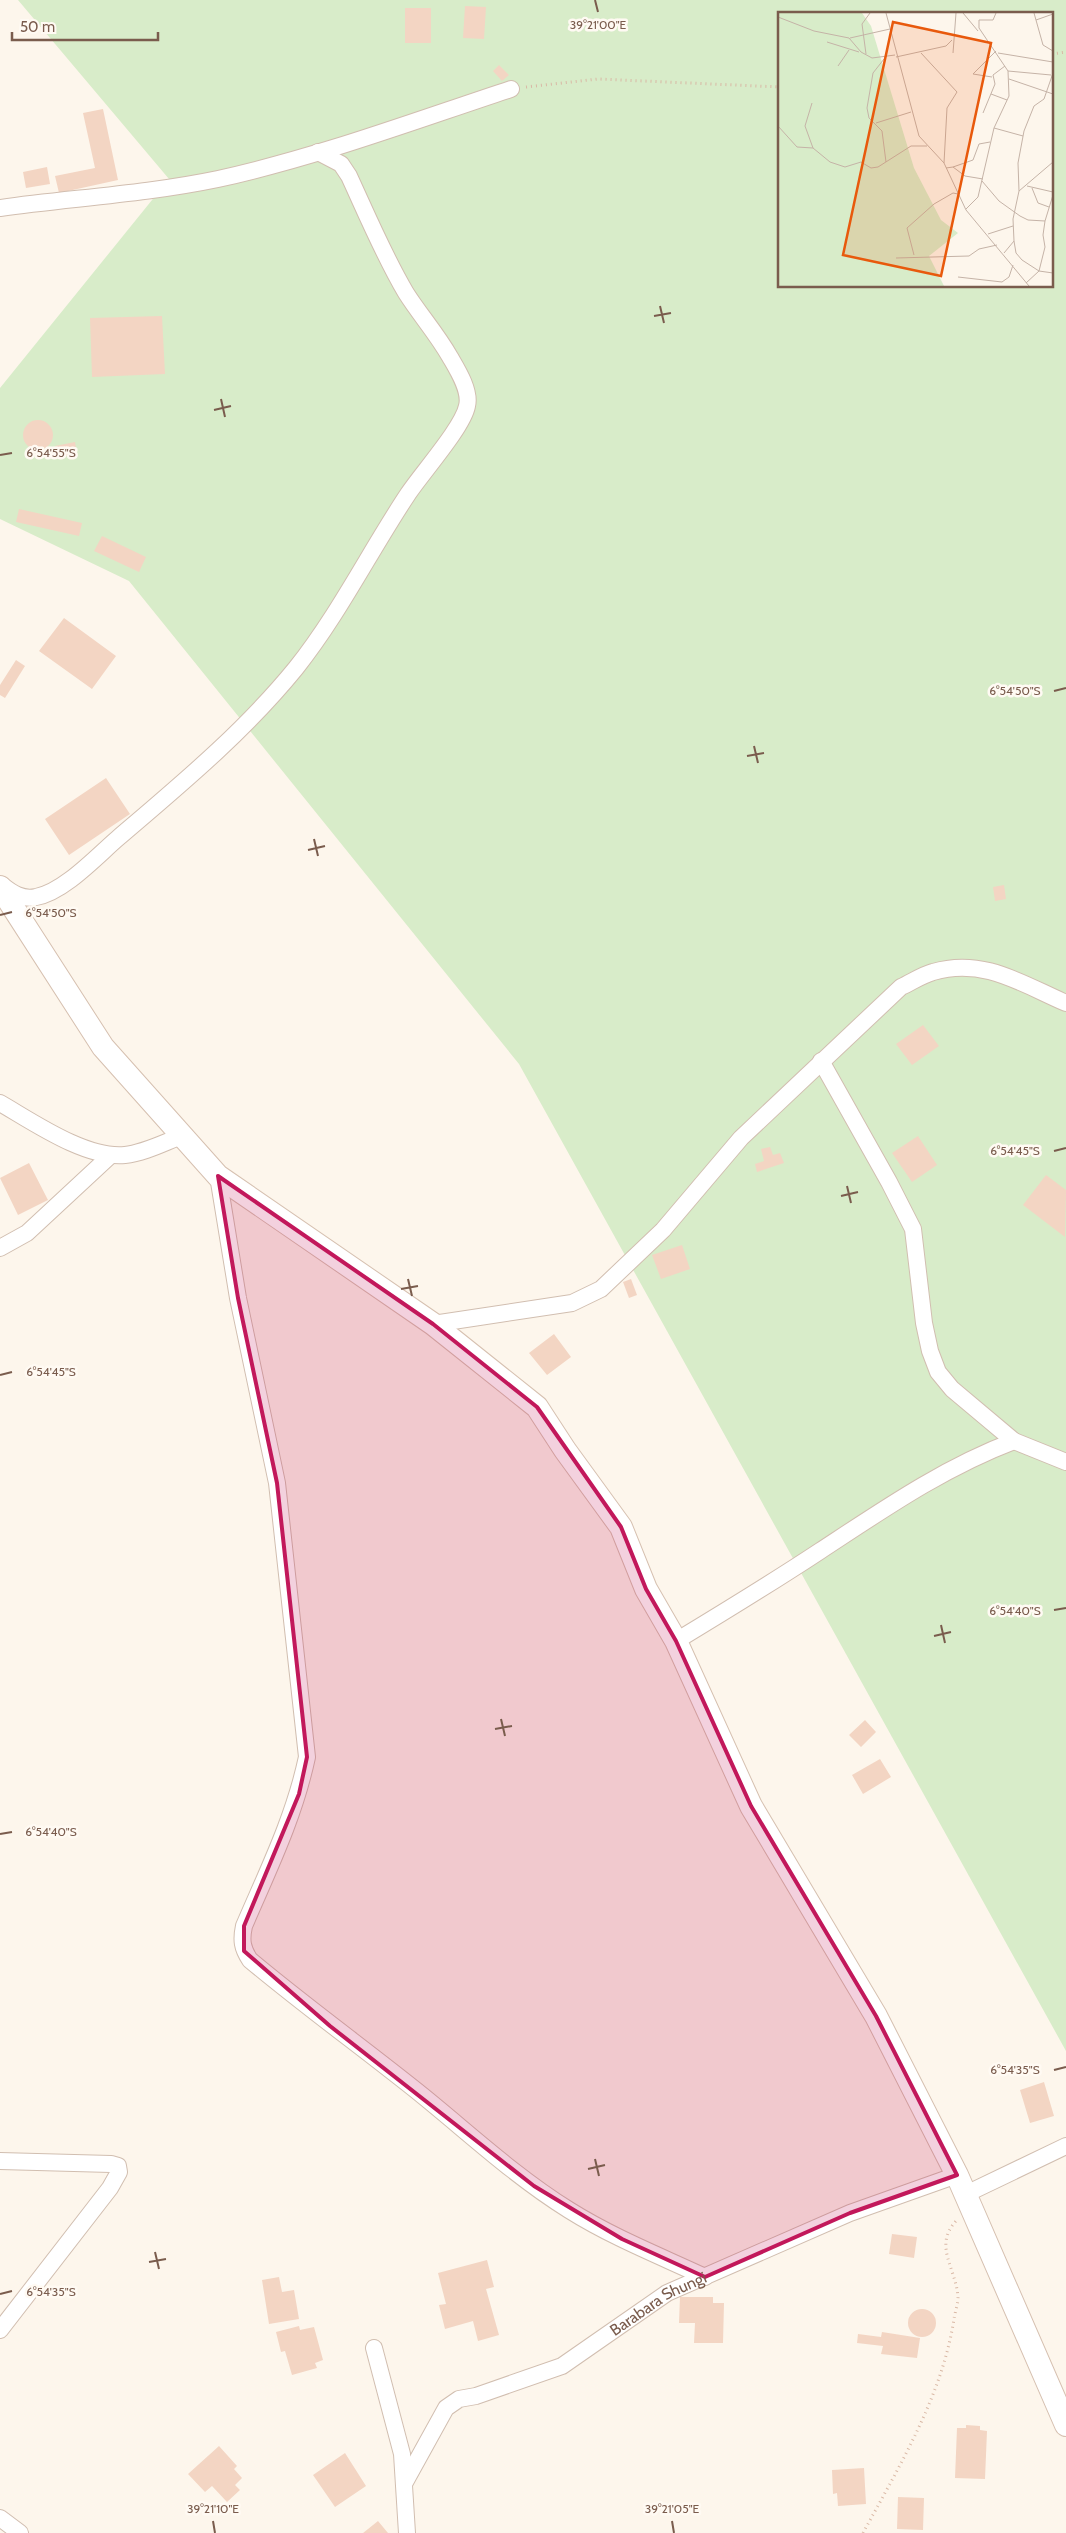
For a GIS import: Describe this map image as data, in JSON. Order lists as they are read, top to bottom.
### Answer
{
  "streets": {
    "street": ["Barabara Shungi"]
  },
  "scale_bar": "50 m",
  "coordinates": [
    "39°21'00\"E",
    "6°54'55\"S",
    "6°54'50\"S",
    "6°54'45\"S",
    "6°54'40\"S",
    "6°54'35\"S",
    "39°21'10\"E",
    "39°21'05\"E"
  ]
}
